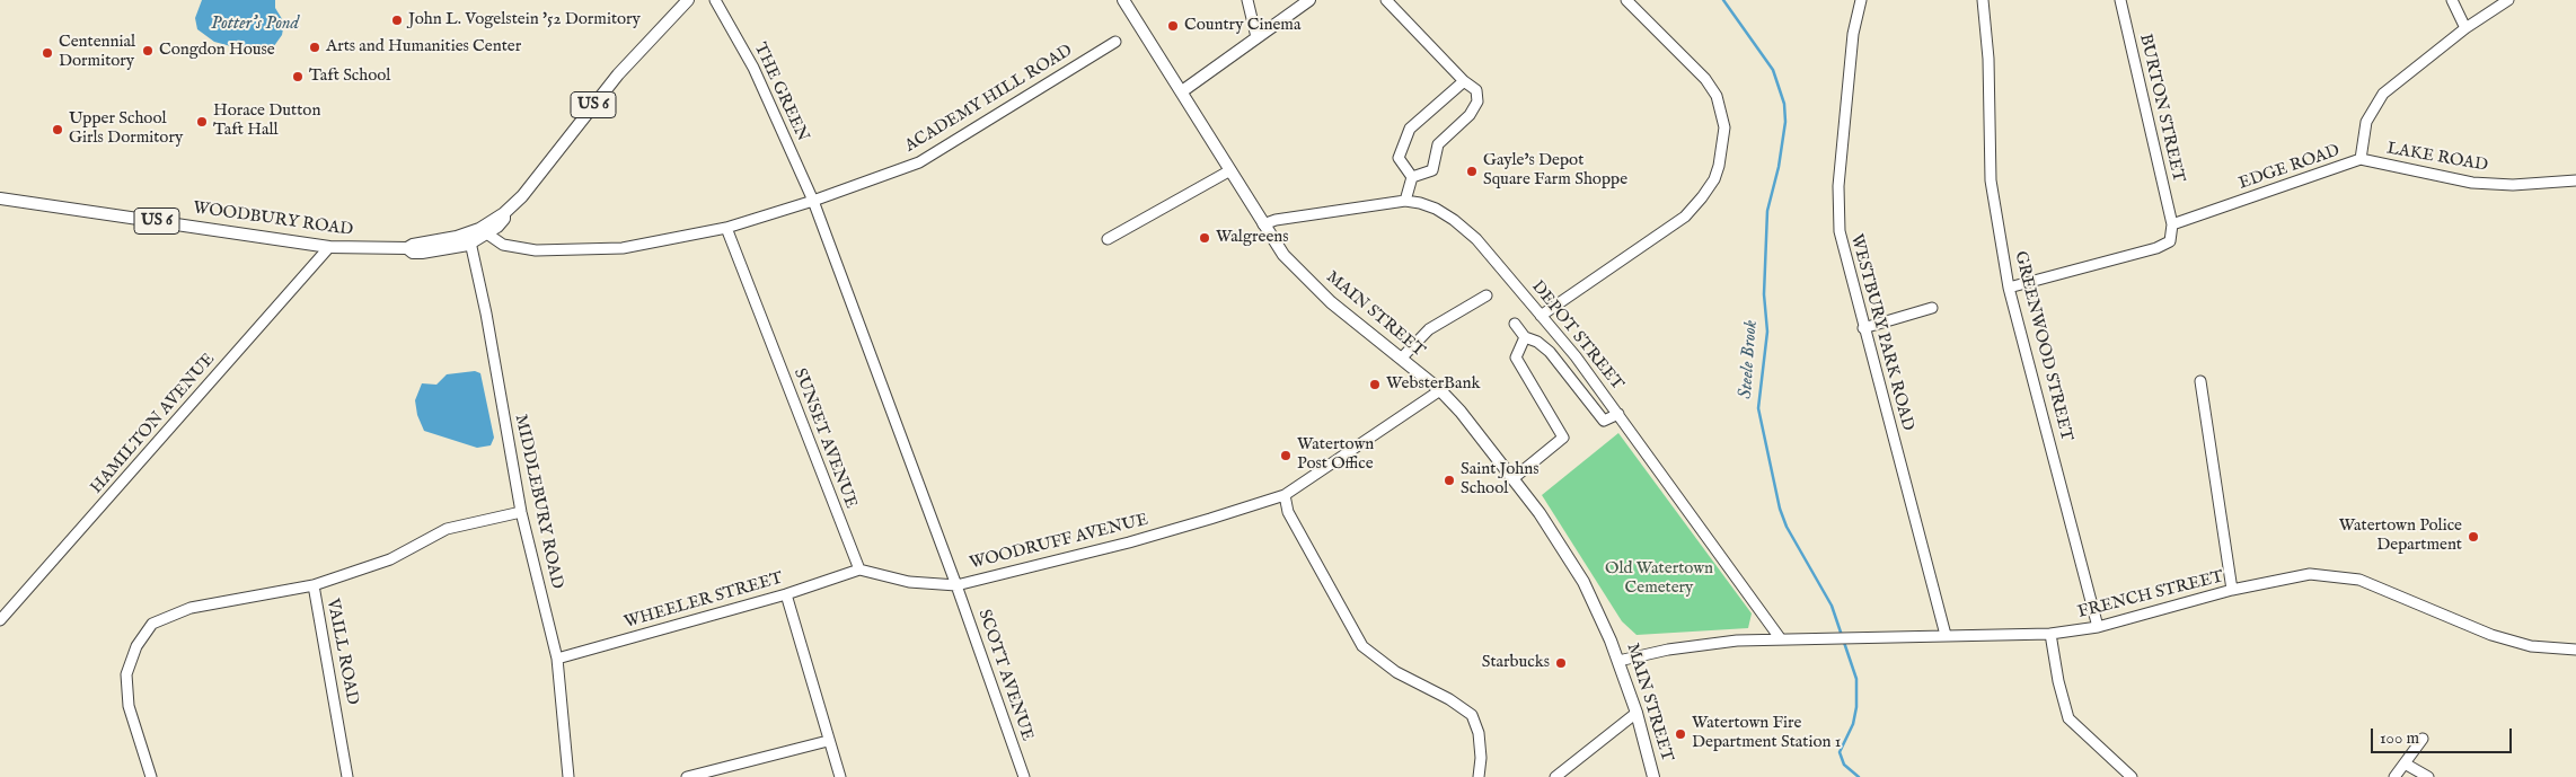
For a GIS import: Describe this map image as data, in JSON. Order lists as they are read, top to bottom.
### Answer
{
  "streets": {
    "main road": ["US 6", "WOODBURY ROAD", "MAIN STREET"],
    "street": [
      "THE GREEN",
      "ACADEMY HILL ROAD",
      "BURTON STREET",
      "LAKE ROAD",
      "EDGE ROAD",
      "WESTBURY PARK ROAD",
      "DEPOT STREET",
      "GREENWOOD STREET",
      "HAMILTON AVENUE",
      "SUNSET AVENUE",
      "MIDDLEBURY ROAD",
      "WOODRUFF AVENUE",
      "FRENCH STREET",
      "WHEELER STREET",
      "VAILL ROAD",
      "SCOTT AVENUE"
    ]
  },
  "crossings": [
    ["THE GREEN", "ACADEMY HILL ROAD"],
    ["THE GREEN", "WOODRUFF AVENUE"],
    ["ACADEMY HILL ROAD", "WOODRUFF AVENUE"],
    ["US 6", "WOODBURY ROAD"],
    ["BURTON STREET", "EDGE ROAD"],
    ["LAKE ROAD", "EDGE ROAD"],
    ["WOODBURY ROAD", "HAMILTON AVENUE"],
    ["WOODBURY ROAD", "MIDDLEBURY ROAD"],
    ["MAIN STREET", "DEPOT STREET"],
    ["MAIN STREET", "WOODRUFF AVENUE"],
    ["MAIN STREET", "FRENCH STREET"],
    ["WESTBURY PARK ROAD", "FRENCH STREET"],
    ["DEPOT STREET", "FRENCH STREET"],
    ["GREENWOOD STREET", "FRENCH STREET"],
    ["SUNSET AVENUE", "WHEELER STREET"],
    ["MIDDLEBURY ROAD", "WHEELER STREET"],
    ["MIDDLEBURY ROAD", "VAILL ROAD"],
    ["WOODRUFF AVENUE", "SCOTT AVENUE"]
  ],
  "water": ["Potter's Pond", "Steele Brook"],
  "parks": ["Old Watertown Cemetery"],
  "places": [
    "John L. Vogelstein '52 Dormitory",
    "Country Cinema",
    "Arts and Humanities Center",
    "Congdon House",
    "Centennial Dormitory",
    "Taft School",
    "Horace Dutton Taft Hall",
    "Upper School Girls Dormitory",
    "Gayle's Depot Square Farm Shoppe",
    "Walgreens",
    "WebsterBank",
    "Watertown Post Office",
    "Saint Johns School",
    "Watertown Police Department",
    "Starbucks",
    "Watertown Fire Department Station 1"
  ],
  "scale_bar": "100 m"
}
